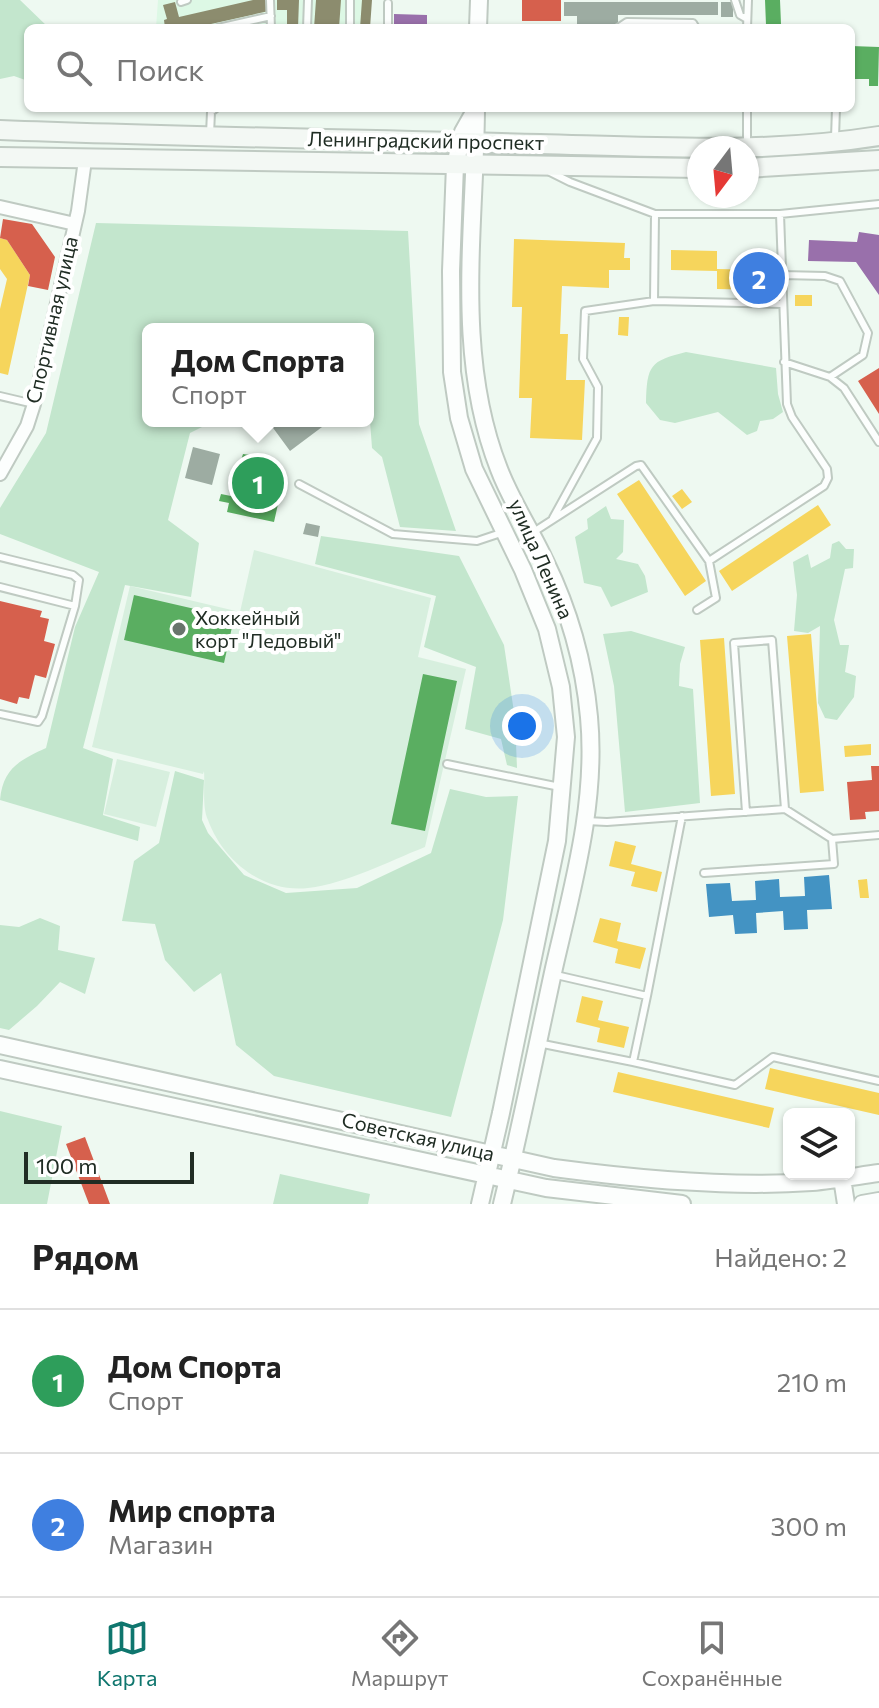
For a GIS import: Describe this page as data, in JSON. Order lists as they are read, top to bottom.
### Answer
{
  "streets": {
    "main road": ["Ленинградский проспект"],
    "street": ["Спортивная улица", "улица Ленина", "Советская улица"]
  },
  "crossings": [
    ["Ленинградский проспект", "Спортивная улица"],
    ["Ленинградский проспект", "улица Ленина"],
    ["улица Ленина", "Советская улица"]
  ],
  "places": ["Хоккейный корт \"Ледовый\""],
  "scale_bar": "100 m",
  "north": "bottom",
  "page": {
    "search": "Поиск",
    "pins": ["2", "1"],
    "popup": ["Дом Спорта", "Спорт"],
    "scale": "100 m",
    "heading": ["Рядом", "Найдено: 2"],
    "list": [
      {
        "mark": "1",
        "name": "Дом Спорта",
        "note": "Спорт",
        "value": "210 m"
      },
      {
        "mark": "2",
        "name": "Мир спорта",
        "note": "Магазин",
        "value": "300 m"
      }
    ],
    "nav": ["Карта", "Маршрут", "Сохранённые"]
  }
}
